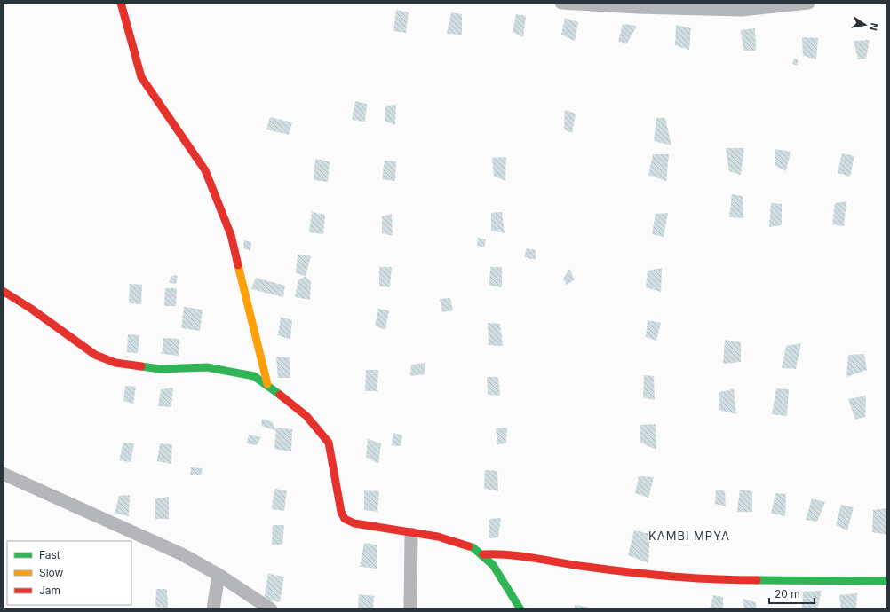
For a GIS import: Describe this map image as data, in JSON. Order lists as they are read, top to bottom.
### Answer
{
  "districts": ["KAMBI MPYA"],
  "legend": ["Fast", "Slow", "Jam"],
  "scale_bar": "20 m",
  "north": "right"
}
